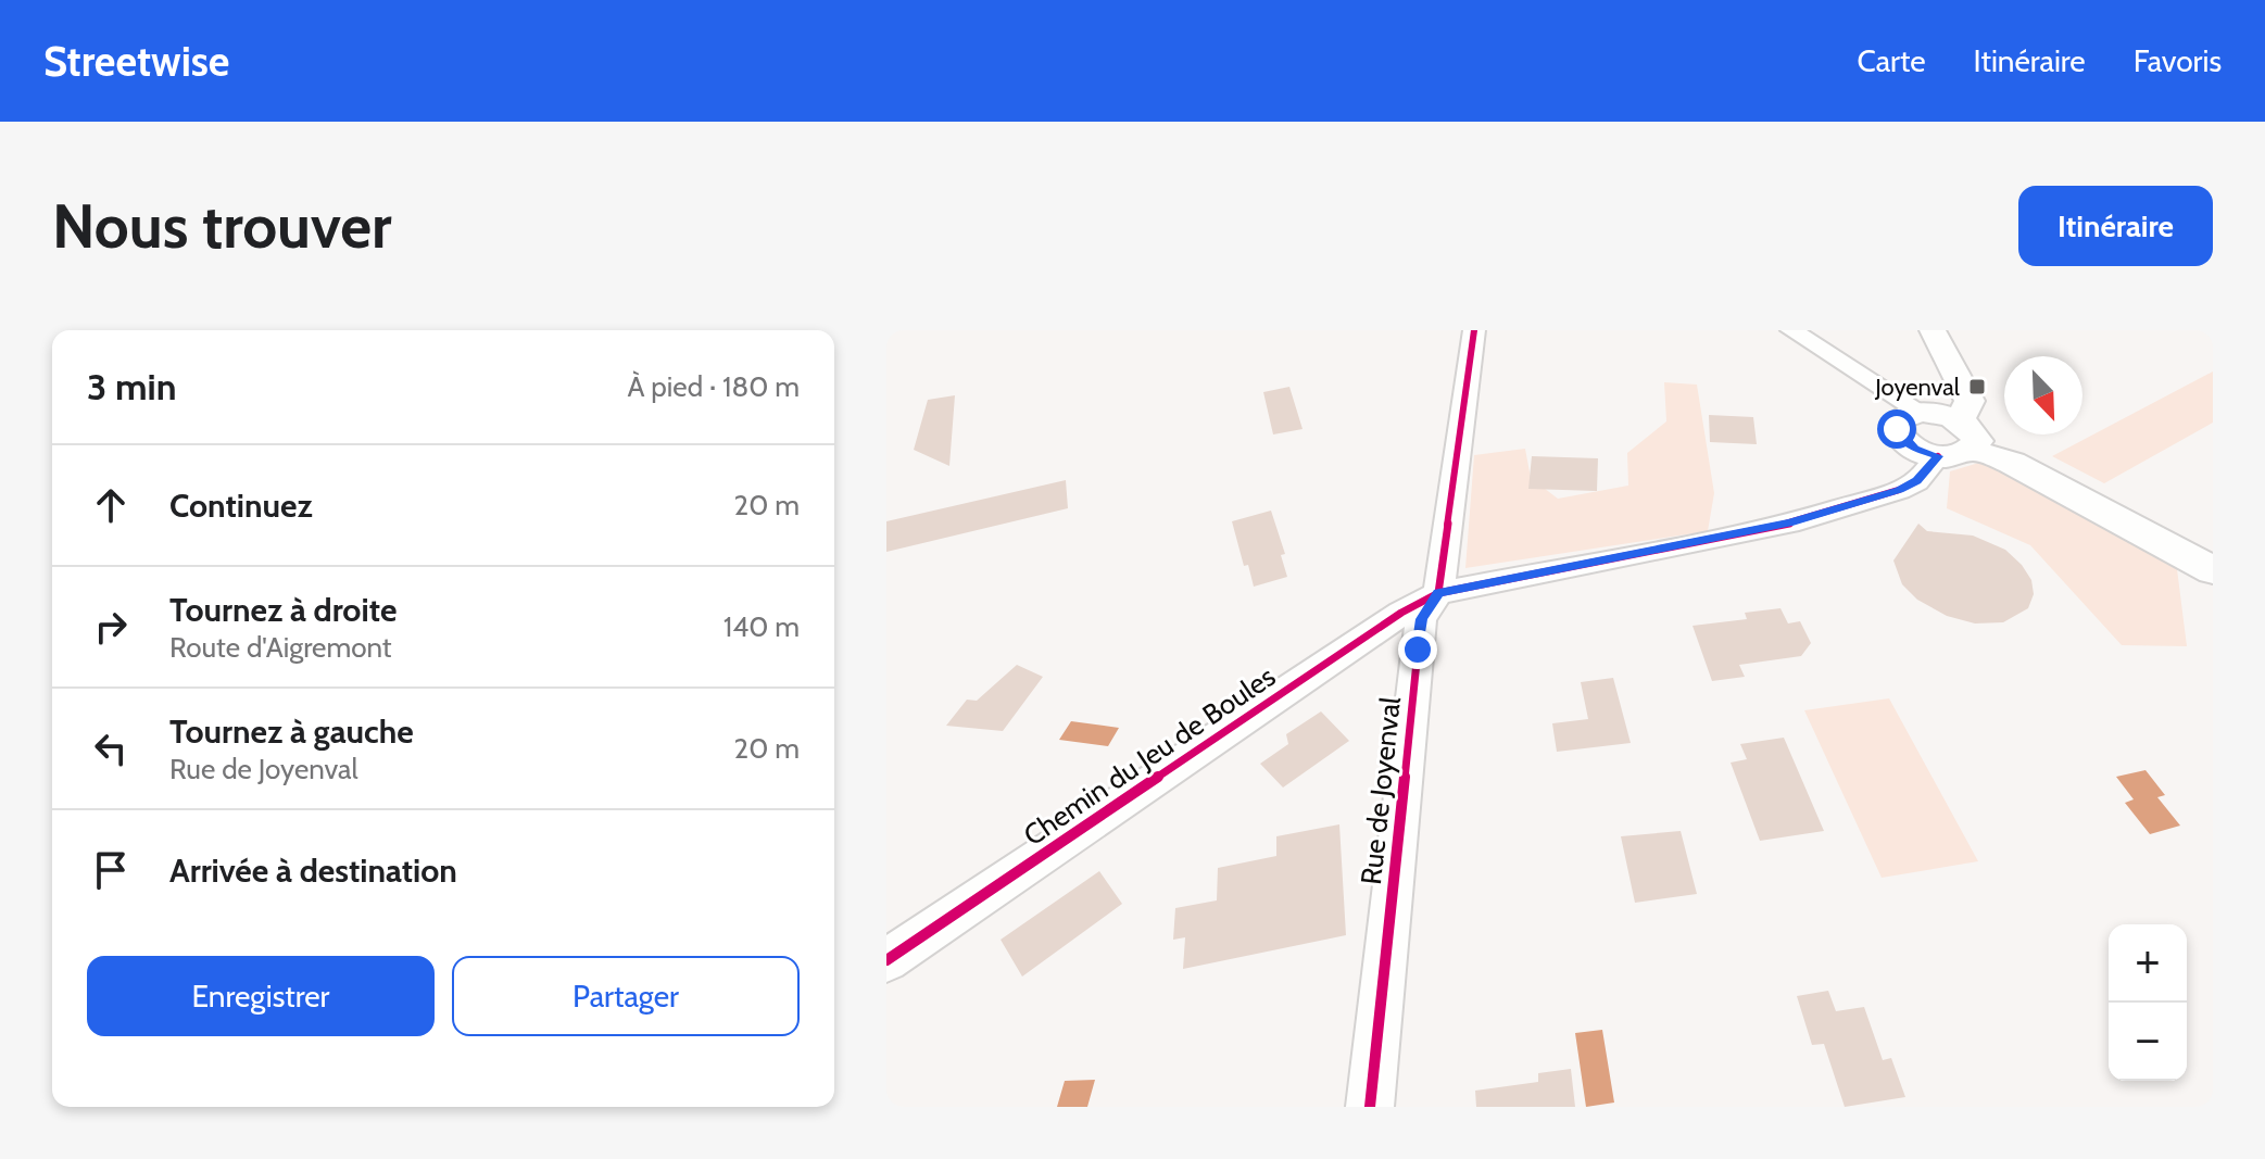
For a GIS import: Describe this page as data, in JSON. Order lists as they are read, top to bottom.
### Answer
{
  "streets": {
    "street": ["Chemin du Jeu de Boules", "Rue de Joyenval"]
  },
  "crossings": [
    ["Chemin du Jeu de Boules", "Rue de Joyenval"]
  ],
  "places": {
    "transit": ["Joyenval"]
  },
  "north": "bottom right",
  "page": {
    "header": "Streetwise",
    "nav": ["Carte", "Itinéraire", "Favoris"],
    "buttons": [
      "Itinéraire",
      ["Enregistrer", "Partager"]
    ],
    "title": "Nous trouver",
    "heading": ["3 min", "À pied · 180 m"],
    "list": [
      ["Continuez", "20 m"],
      ["Tournez à droite", "Route d'Aigremont", "140 m"],
      ["Tournez à gauche", "Rue de Joyenval", "20 m"],
      "Arrivée à destination"
    ],
    "map_buttons": ["+", "−"]
  }
}
